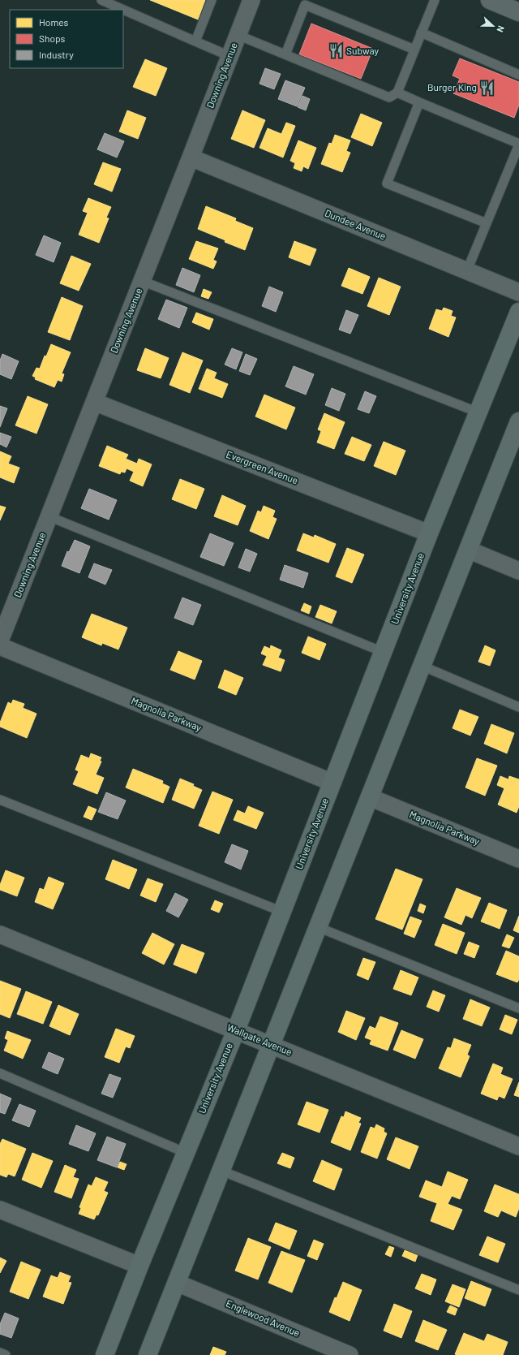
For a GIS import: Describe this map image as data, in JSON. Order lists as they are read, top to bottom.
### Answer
{
  "streets": {
    "main road": ["University Avenue"],
    "street": [
      "Downing Avenue",
      "Dundee Avenue",
      "Evergreen Avenue",
      "Magnolia Parkway",
      "Wallgate Avenue",
      "Englewood Avenue"
    ]
  },
  "crossings": [
    ["Downing Avenue", "Dundee Avenue"],
    ["Downing Avenue", "Evergreen Avenue"],
    ["Evergreen Avenue", "University Avenue"],
    ["University Avenue", "Magnolia Parkway"],
    ["University Avenue", "Wallgate Avenue"]
  ],
  "places": {
    "restaurant": ["Subway", "Burger King"]
  },
  "legend": ["Homes", "Shops", "Industry"],
  "north": "right"
}
